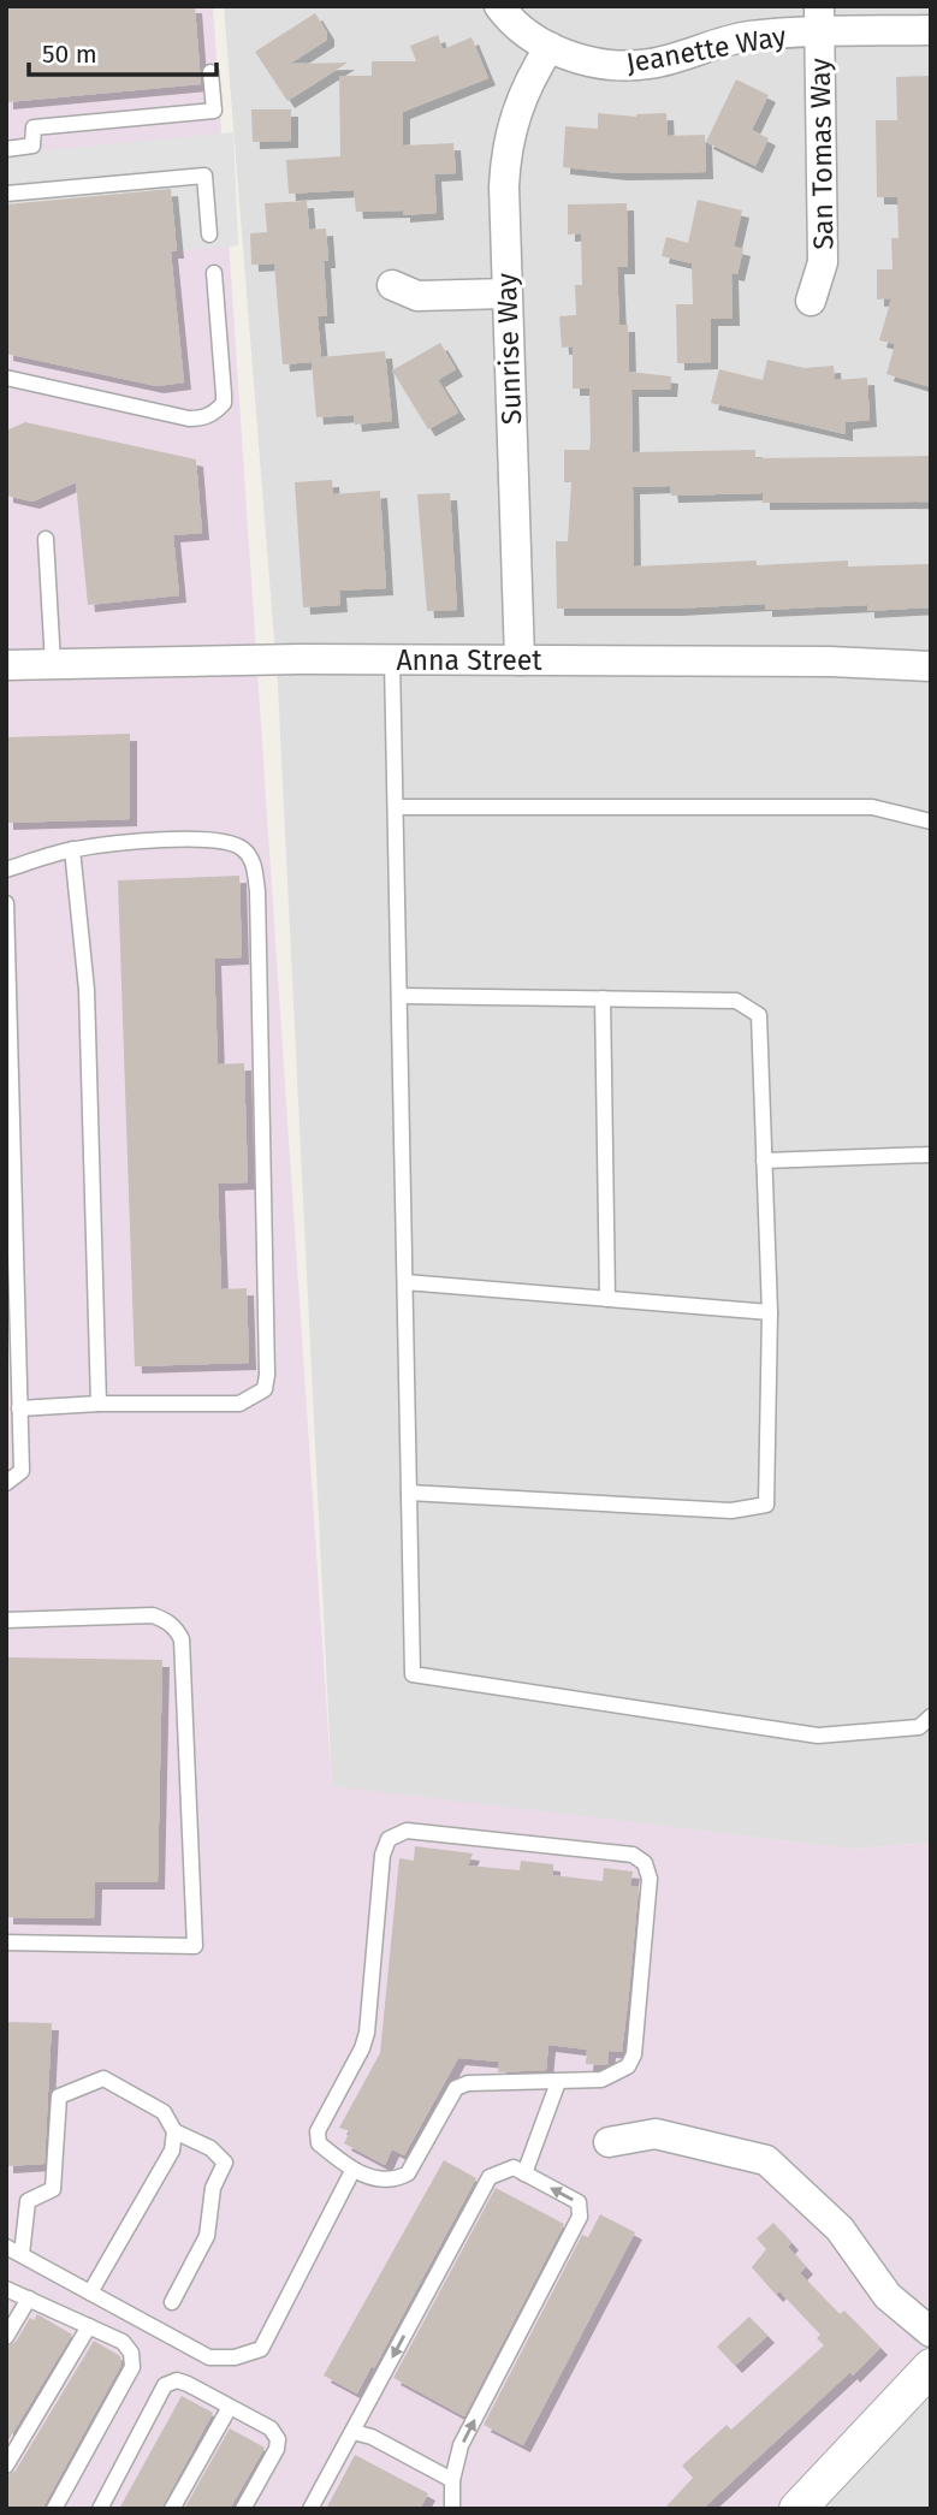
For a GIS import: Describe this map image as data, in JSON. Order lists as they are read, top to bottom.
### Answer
{
  "streets": {
    "street": [
      "Jeanette Way",
      "San Tomas Way",
      "Sunrise Way",
      "Anna Street"
    ]
  },
  "crossings": [
    ["Jeanette Way", "San Tomas Way"],
    ["Jeanette Way", "Sunrise Way"],
    ["Sunrise Way", "Anna Street"]
  ],
  "scale_bar": "50 m"
}
